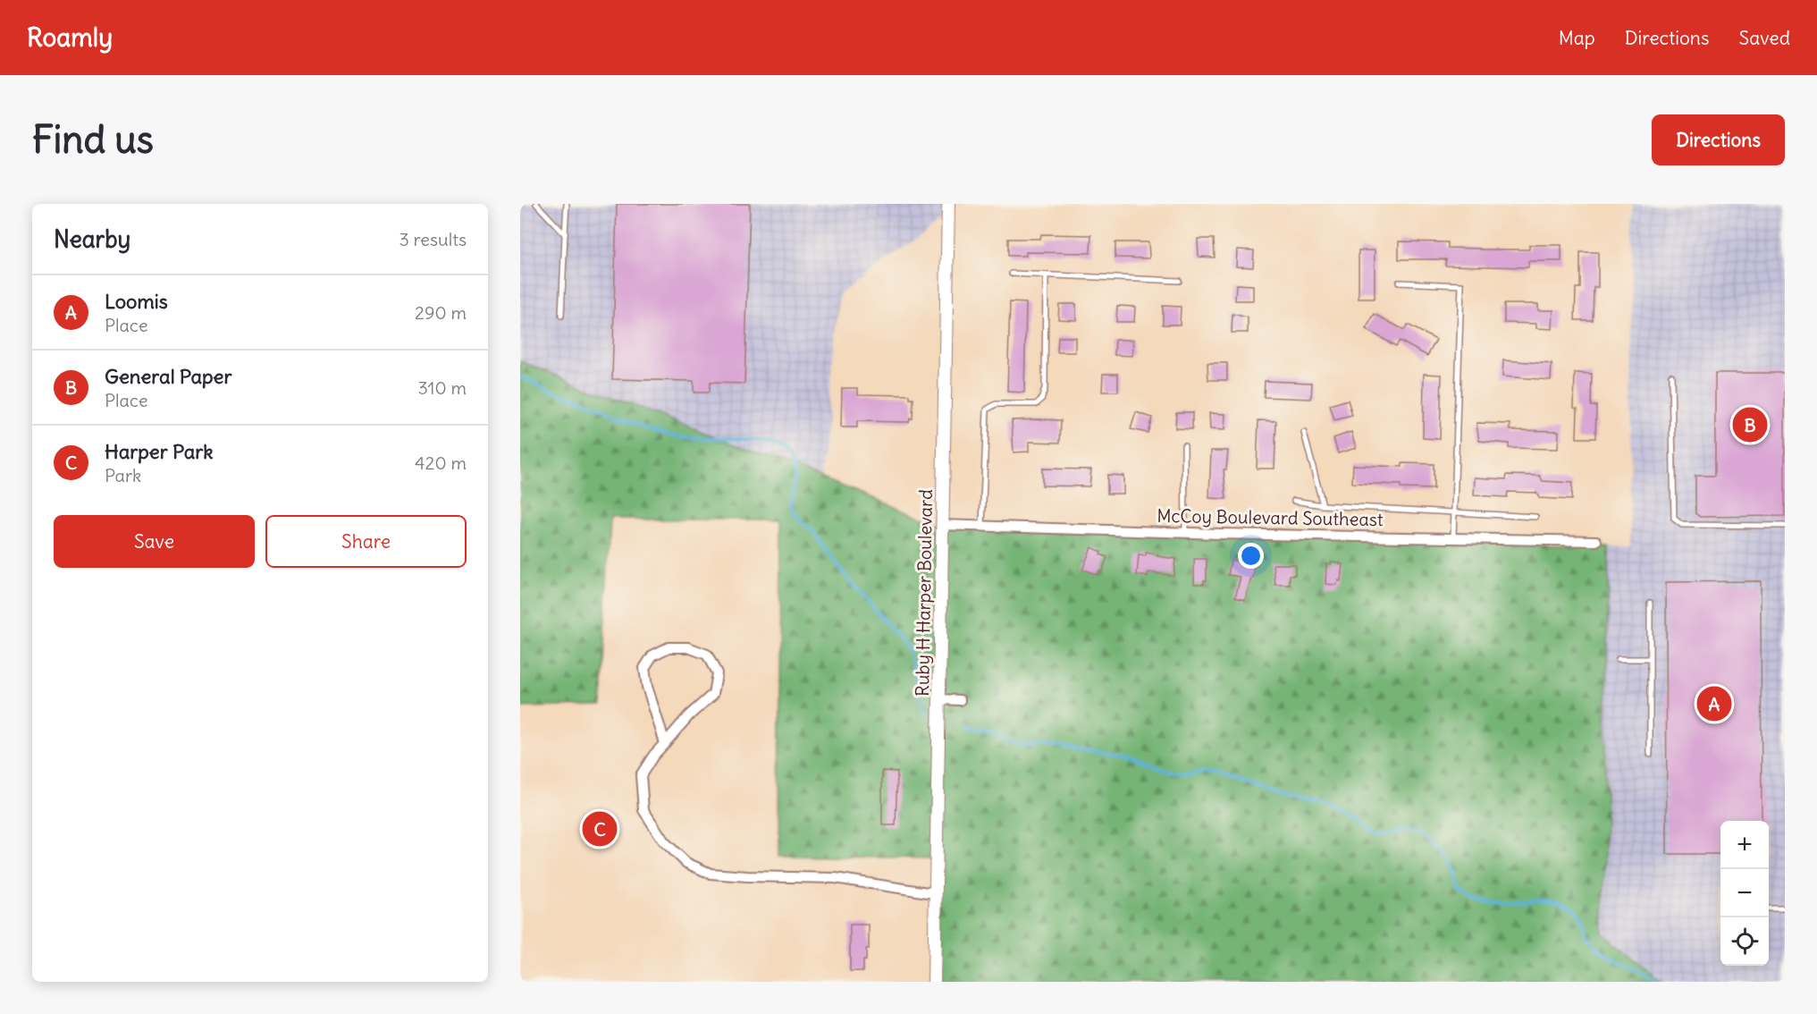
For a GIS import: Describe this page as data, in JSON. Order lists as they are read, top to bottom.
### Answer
{
  "streets": {
    "street": ["McCoy Boulevard Southeast", "Ruby H Harper Boulevard"]
  },
  "crossings": [
    ["McCoy Boulevard Southeast", "Ruby H Harper Boulevard"]
  ],
  "page": {
    "header": "Roamly",
    "nav": ["Map", "Directions", "Saved"],
    "buttons": [
      "Directions",
      ["Save", "Share"]
    ],
    "title": "Find us",
    "heading": ["Nearby", "3 results"],
    "list": [
      {
        "mark": "A",
        "name": "Loomis",
        "note": "Place",
        "value": "290 m"
      },
      {
        "mark": "B",
        "name": "General Paper",
        "note": "Place",
        "value": "310 m"
      },
      {
        "mark": "C",
        "name": "Harper Park",
        "note": "Park",
        "value": "420 m"
      }
    ],
    "pins": ["B", "A", "C"],
    "map_buttons": ["+", "−"]
  }
}
